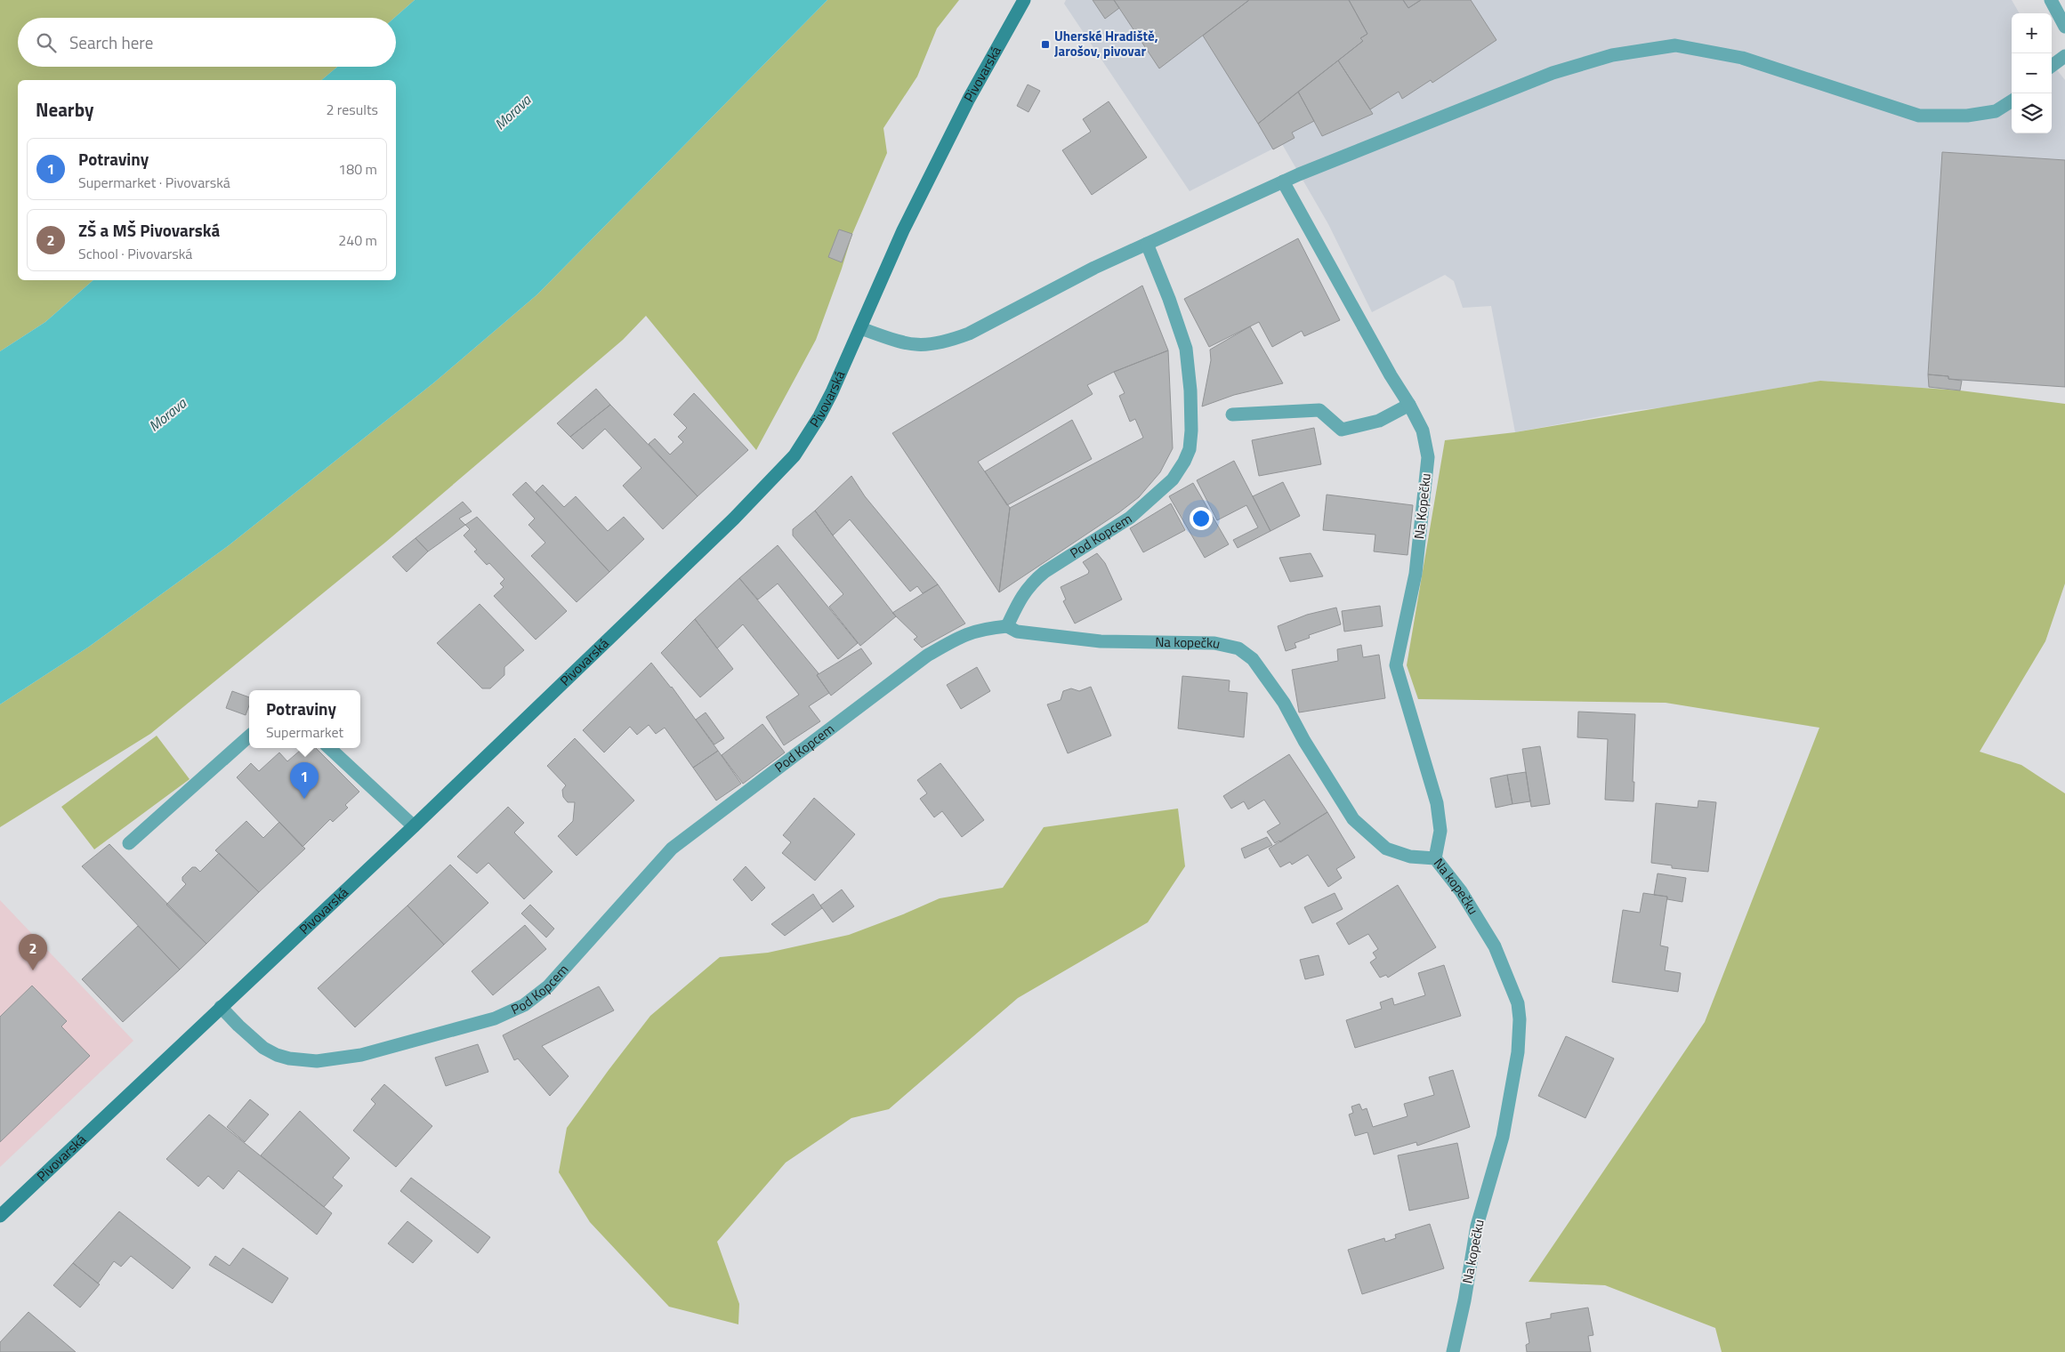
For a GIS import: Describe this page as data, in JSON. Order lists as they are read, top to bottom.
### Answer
{
  "streets": {
    "main road": ["Pivovarská"],
    "street": ["Na Kopečku", "Pod Kopcem", "Na kopečku"]
  },
  "crossings": [
    ["Pivovarská", "Pod Kopcem"],
    ["Na Kopečku", "Na kopečku"],
    ["Pod Kopcem", "Na kopečku"]
  ],
  "water": ["Morava"],
  "places": {
    "transit": ["Uherské Hradiště, Jarošov, pivovar"]
  },
  "page": {
    "map_buttons": ["+", "−"],
    "search": "Search here",
    "heading": ["Nearby", "2 results"],
    "list": [
      {
        "mark": "1",
        "name": "Potraviny",
        "note": "Supermarket · Pivovarská",
        "value": "180 m"
      },
      {
        "mark": "2",
        "name": "ZŠ a MŠ Pivovarská",
        "note": "School · Pivovarská",
        "value": "240 m"
      }
    ],
    "popup": ["Potraviny", "Supermarket"],
    "pins": ["1", "2"]
  }
}
